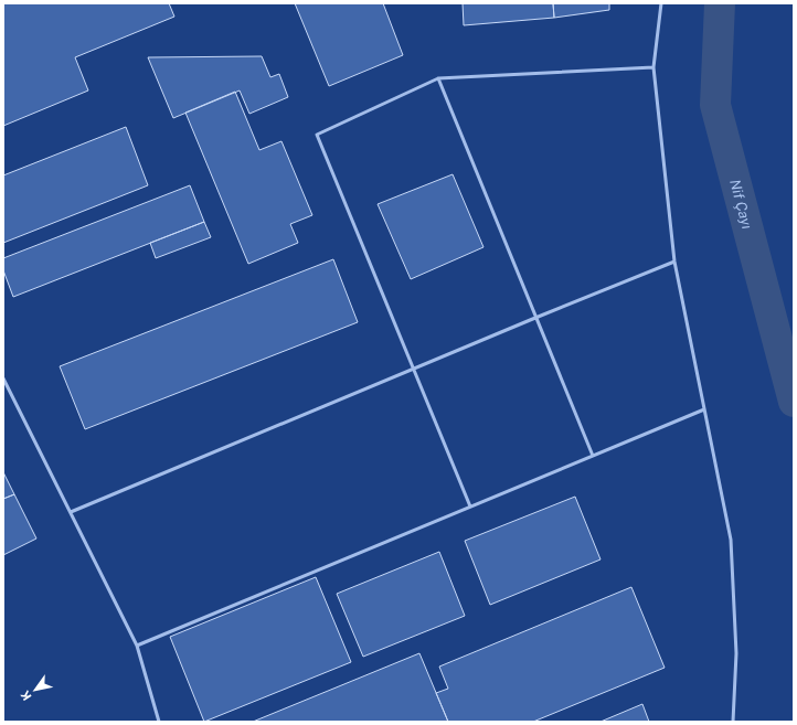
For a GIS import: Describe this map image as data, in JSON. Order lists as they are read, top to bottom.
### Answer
{
  "water": ["Nif Çayı"],
  "north": "bottom left"
}
